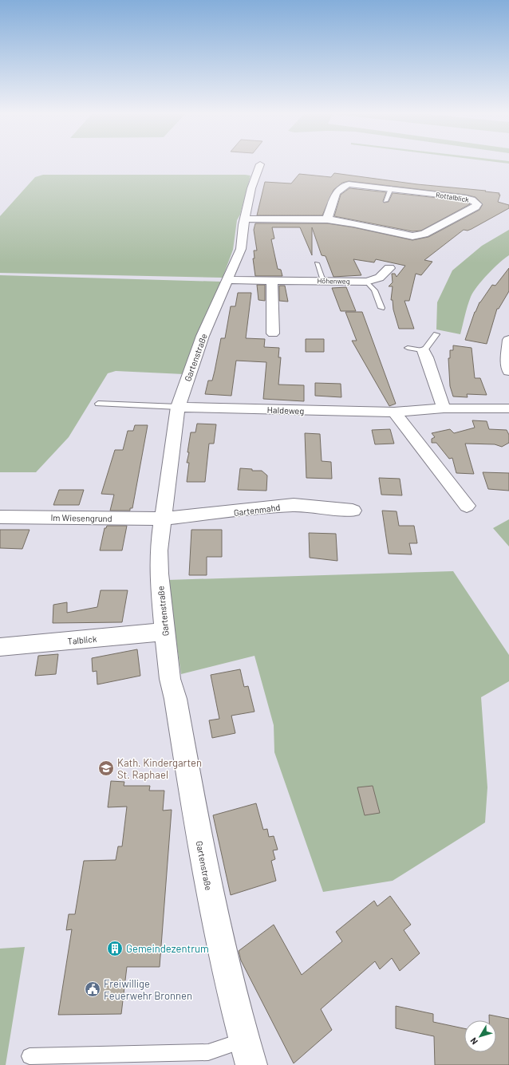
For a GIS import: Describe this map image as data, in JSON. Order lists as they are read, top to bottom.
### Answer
{
  "streets": {
    "street": [
      "Rottalblick",
      "Höhenweg",
      "Gartenstraße",
      "Haldeweg",
      "Gartenmahd",
      "Im Wiesengrund",
      "Talblick"
    ]
  },
  "crossings": [
    ["Rottalblick", "Gartenstraße"],
    ["Höhenweg", "Gartenstraße"],
    ["Gartenstraße", "Haldeweg"],
    ["Gartenstraße", "Gartenmahd"],
    ["Gartenstraße", "Im Wiesengrund"],
    ["Gartenstraße", "Talblick"],
    ["Gartenmahd", "Im Wiesengrund"]
  ],
  "places": {
    "school or university": ["Kath. Kindergarten St. Raphael"],
    "building": ["Gemeindezentrum"],
    "public building": ["Freiwillige Feuerwehr Bronnen"]
  },
  "north": "bottom left"
}
